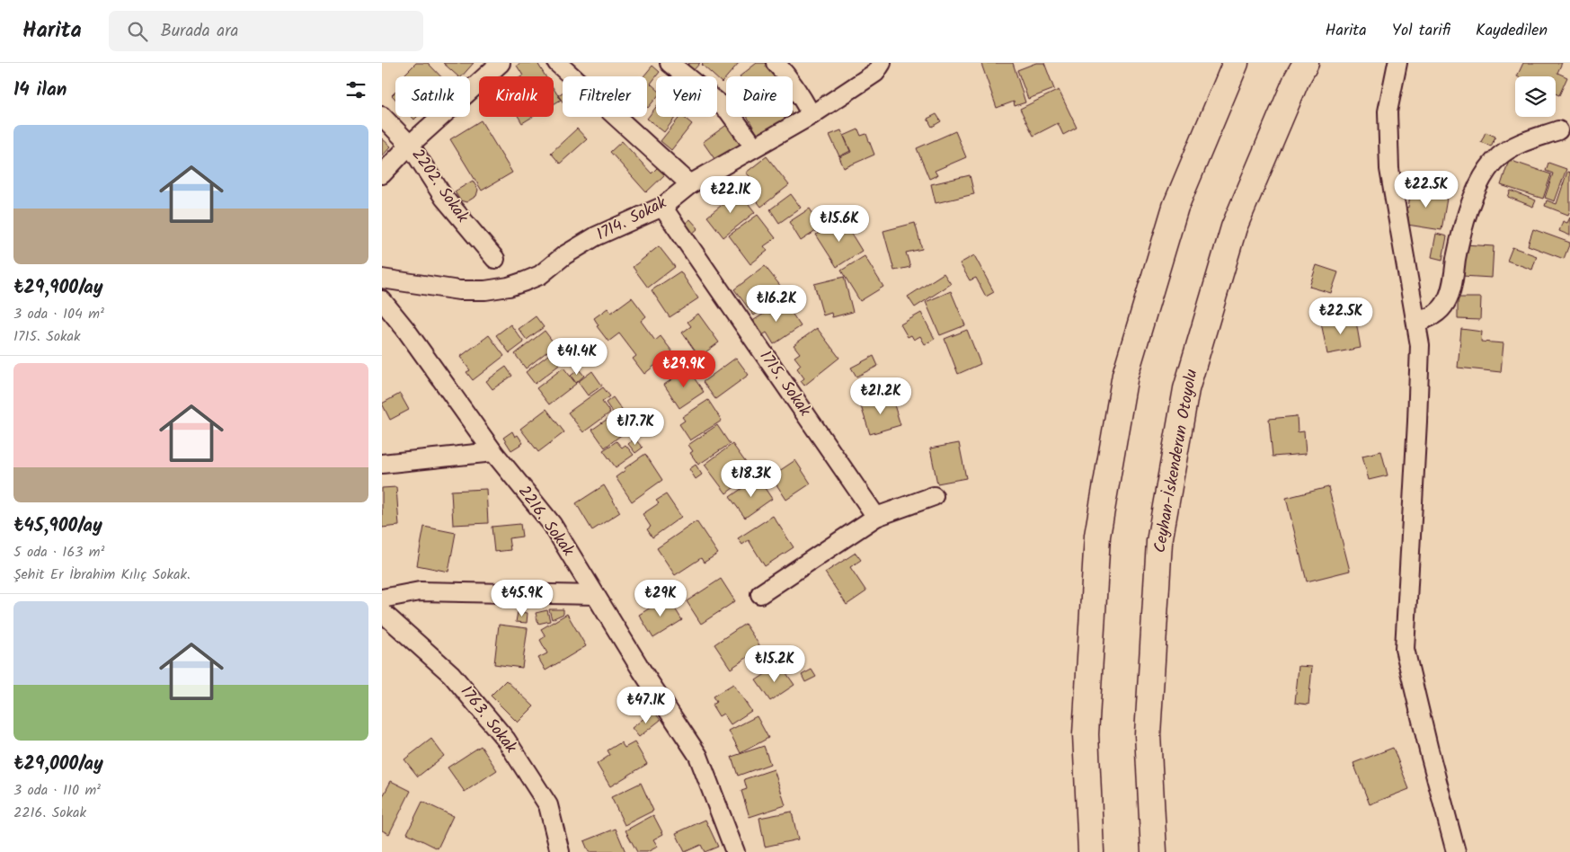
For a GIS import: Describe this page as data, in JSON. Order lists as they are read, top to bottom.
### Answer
{
  "streets": {
    "highway": ["Ceyhan-İskenderun Otoyolu"],
    "street": [
      "2202. Sokak",
      "1714. Sokak",
      "1715. Sokak",
      "2216. Sokak",
      "1763. Sokak"
    ]
  },
  "crossings": [
    ["1714. Sokak", "1715. Sokak"]
  ],
  "page": {
    "header": "Harita",
    "search": "Burada ara",
    "nav": ["Harita", "Yol tarifi", "Kaydedilen"],
    "heading": "14 ilan",
    "chip": [
      "Satılık",
      "Kiralık",
      "Filtreler",
      "Yeni",
      "Daire"
    ],
    "list": [
      {
        "name": "₺29,900/ay",
        "note": "3 oda · 104 m² · 1715. Sokak"
      },
      {
        "name": "₺45,900/ay",
        "note": "5 oda · 163 m² · Şehit Er İbrahim Kılıç Sokak."
      },
      {
        "name": "₺29,000/ay",
        "note": "3 oda · 110 m² · 2216. Sokak"
      }
    ],
    "price": [
      "₺22.5K",
      "₺22.1K",
      "₺15.6K",
      "₺16.2K",
      "₺22.5K",
      "₺41.4K",
      "₺29.9K",
      "₺21.2K",
      "₺17.7K",
      "₺18.3K",
      "₺45.9K",
      "₺29K",
      "₺15.2K",
      "₺47.1K"
    ]
  }
}
